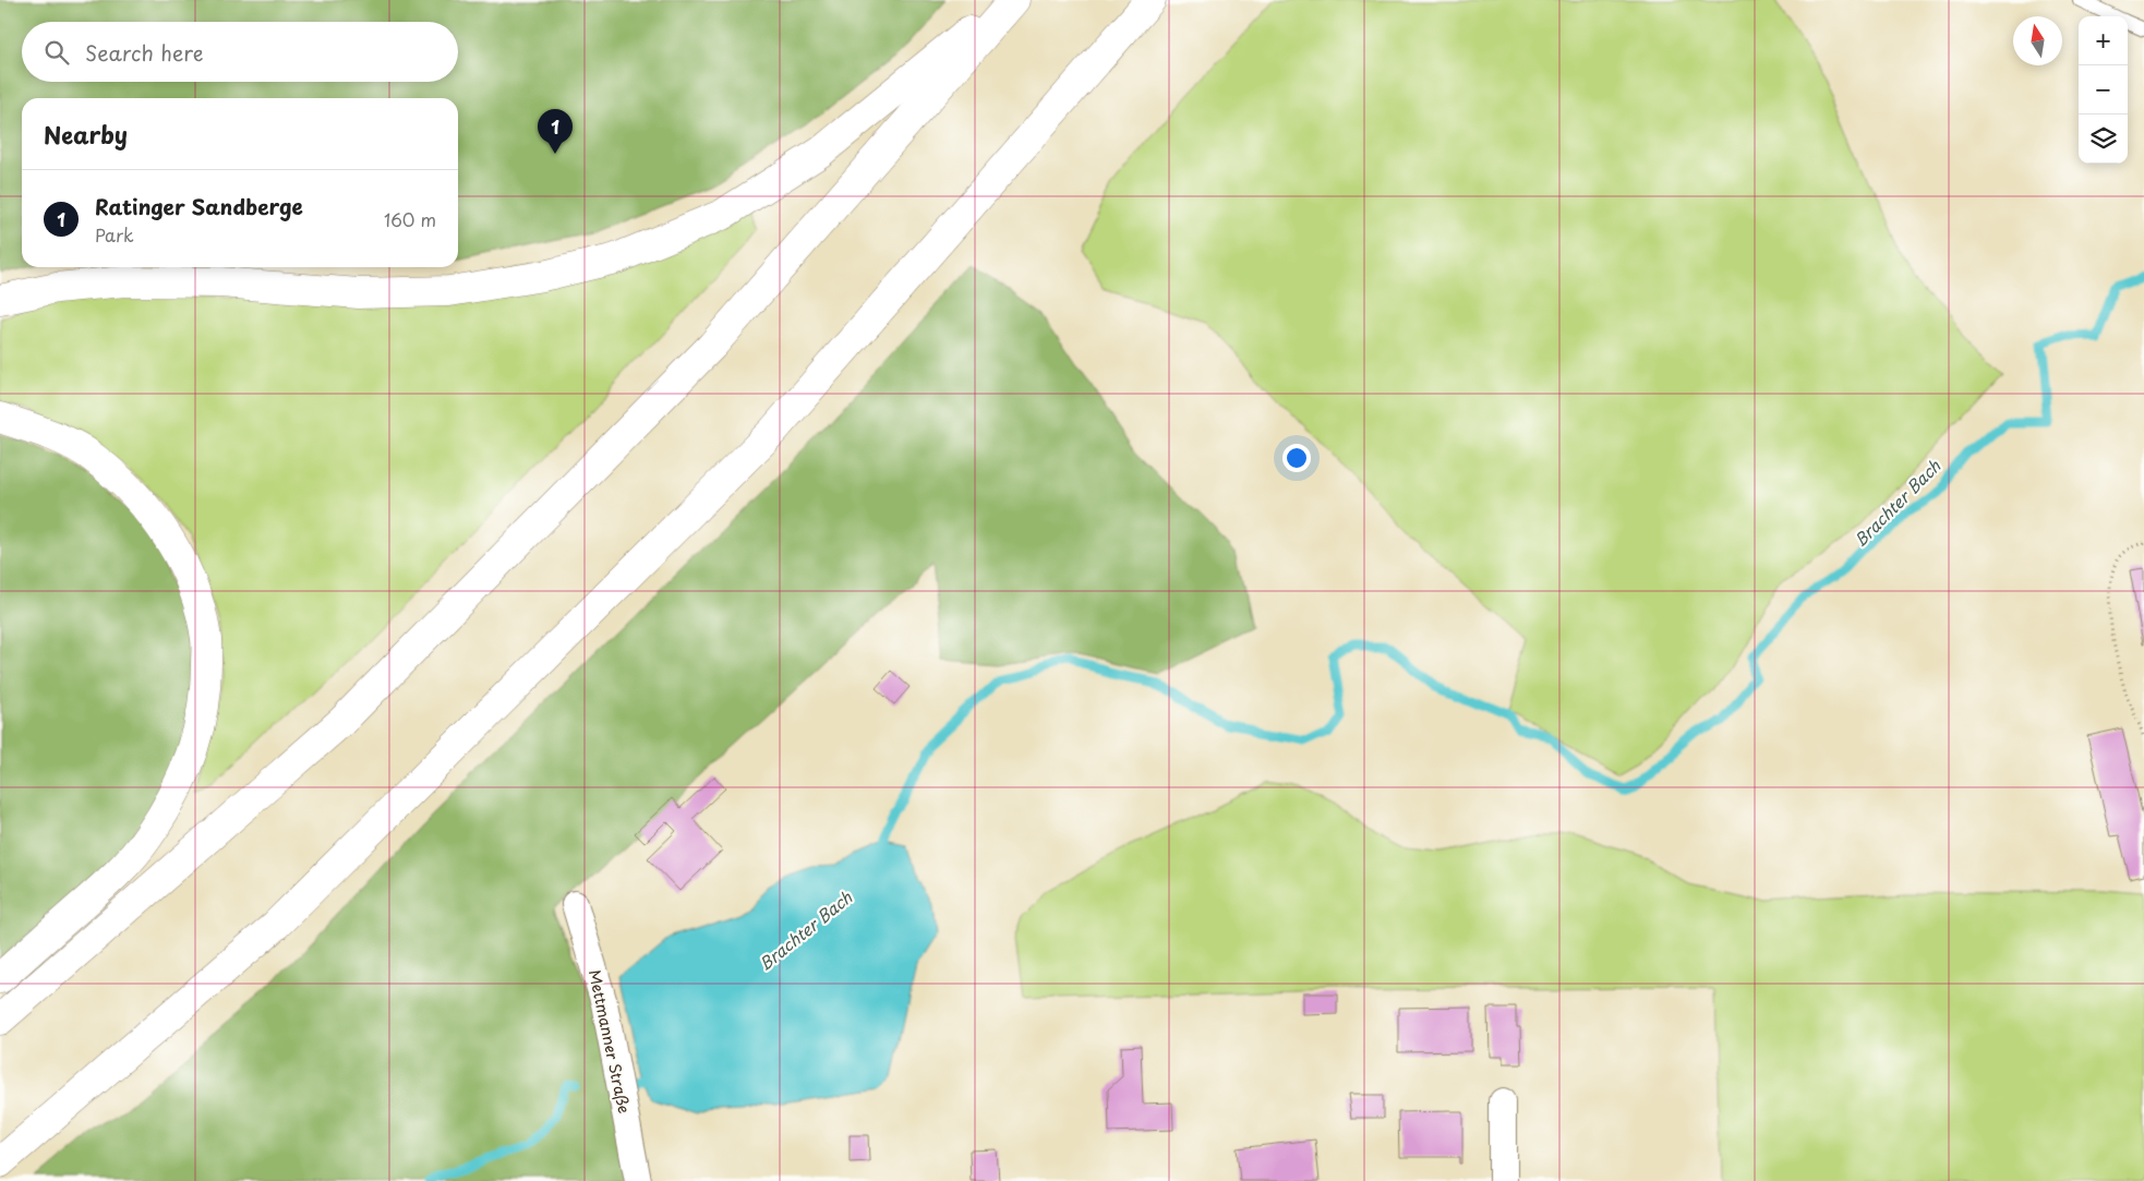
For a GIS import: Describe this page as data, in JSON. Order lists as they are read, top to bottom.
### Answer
{
  "streets": {
    "street": ["Mettmanner Straße"]
  },
  "water": ["Brachter Bach"],
  "north": "top",
  "page": {
    "map_buttons": ["+", "−"],
    "search": "Search here",
    "heading": "Nearby",
    "pins": "1",
    "list": [
      {
        "mark": "1",
        "name": "Ratinger Sandberge",
        "note": "Park",
        "value": "160 m"
      }
    ]
  }
}
